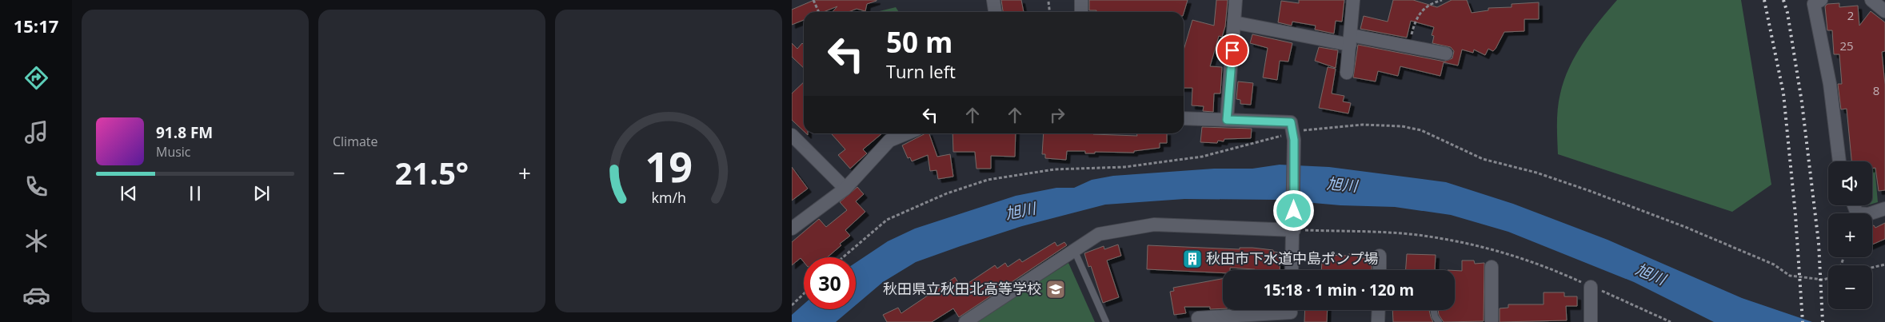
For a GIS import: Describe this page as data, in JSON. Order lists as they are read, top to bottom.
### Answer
{
  "water": ["旭川"],
  "places": {
    "building": ["秋田市下水道中島ポンプ場"],
    "school or university": ["秋田県立秋田北高等学校"]
  },
  "house_numbers": ["2", "25", "8"],
  "page": {
    "tabs": "15:17",
    "tile": "Climate",
    "turn": ["50 m", "Turn left"],
    "song": ["91.8 FM", "Music"],
    "heat": ["−", "21.5°", "+"],
    "map_buttons": ["+", "−"],
    "limit": "30",
    "trip": "15:18 · 1 min · 120 m",
    "gauge": ["19", "km/h"]
  }
}
